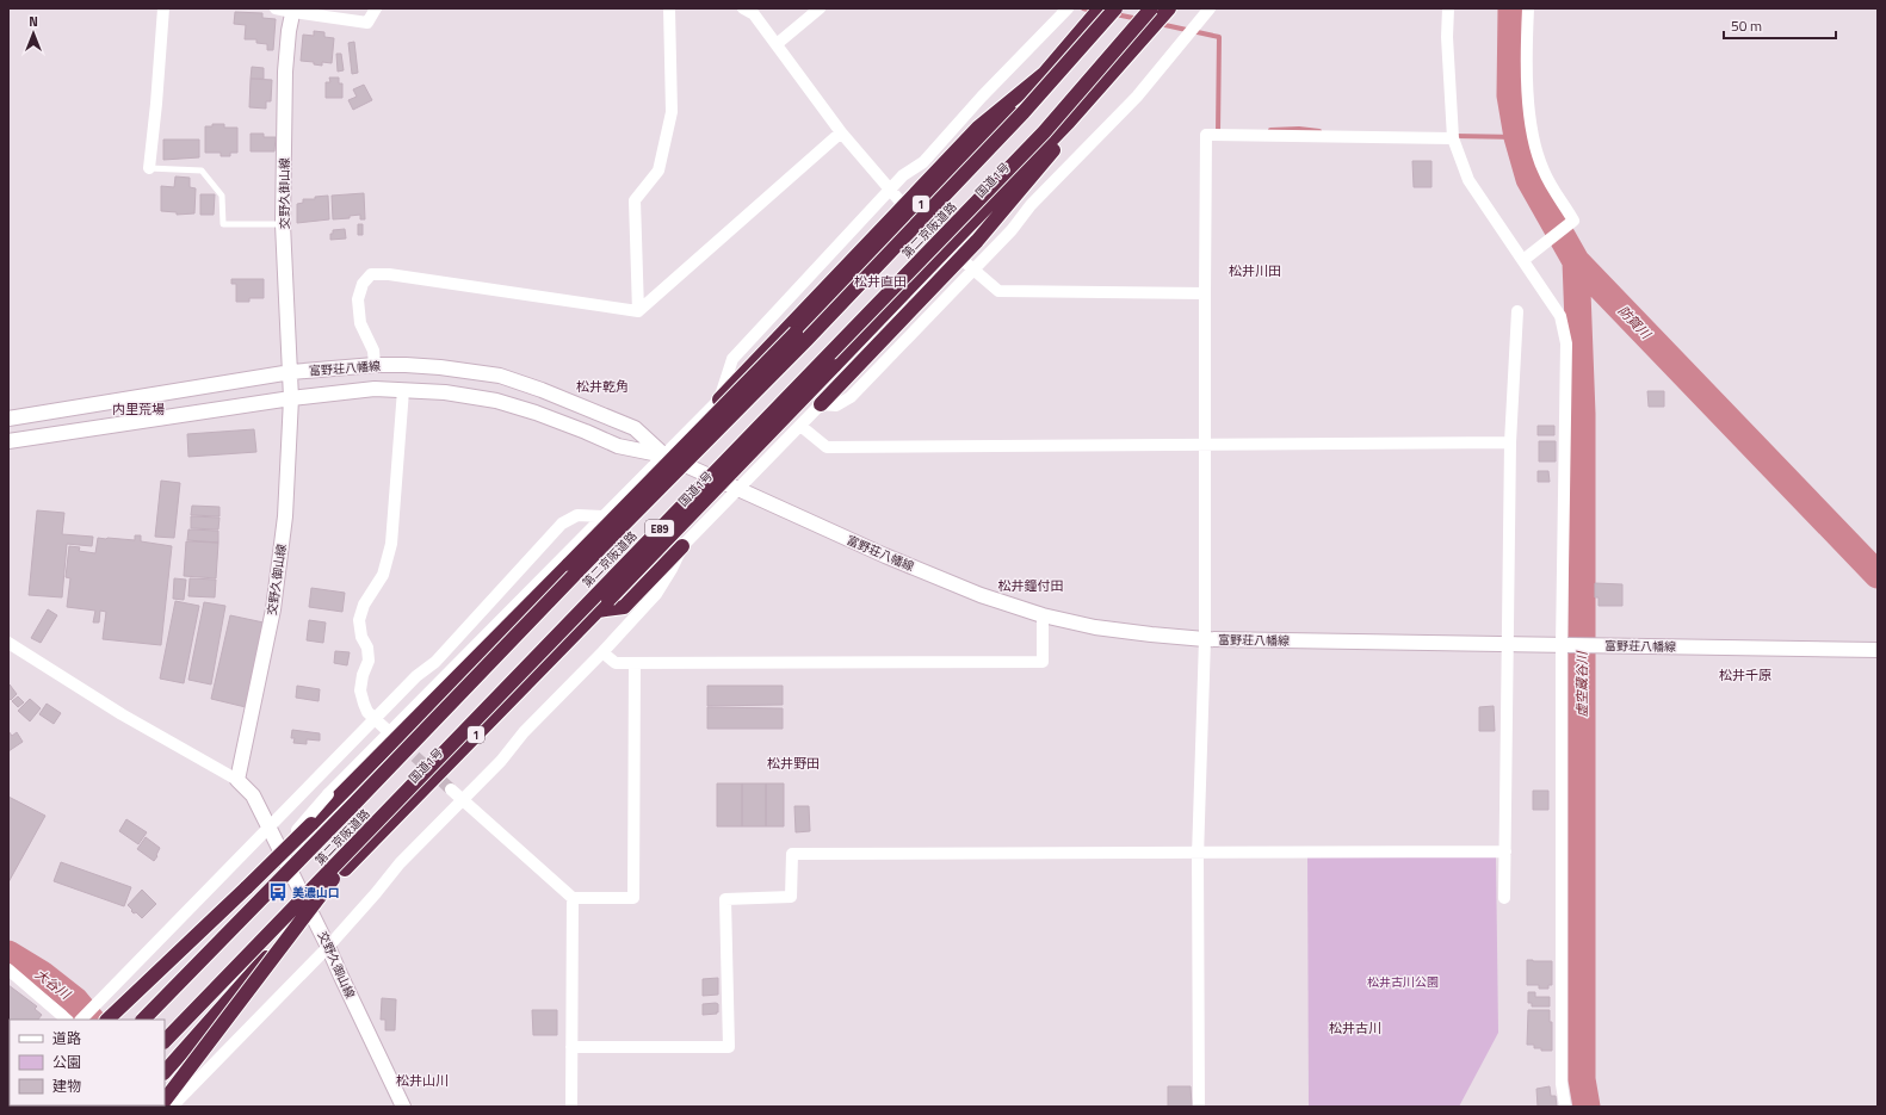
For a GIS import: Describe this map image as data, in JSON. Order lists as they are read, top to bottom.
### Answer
{
  "streets": {
    "highway": [
      "国道1号",
      "1",
      "第二京阪道路",
      "E89"
    ],
    "main road": ["交野久御山線", "富野荘八幡線"]
  },
  "crossings": [
    ["交野久御山線", "富野荘八幡線"]
  ],
  "districts": [
    "松井川田",
    "松井直田",
    "松井乾角",
    "内里荒場",
    "松井鐘付田",
    "松井千原",
    "松井野田",
    "松井古川",
    "松井山川"
  ],
  "water": ["防賀川", "虚空蔵谷川", "大谷川"],
  "parks": ["松井古川公園"],
  "places": {
    "bus stop": ["美濃山口"]
  },
  "legend": ["道路", "公園", "建物"],
  "scale_bar": "50 m",
  "north": "top"
}
